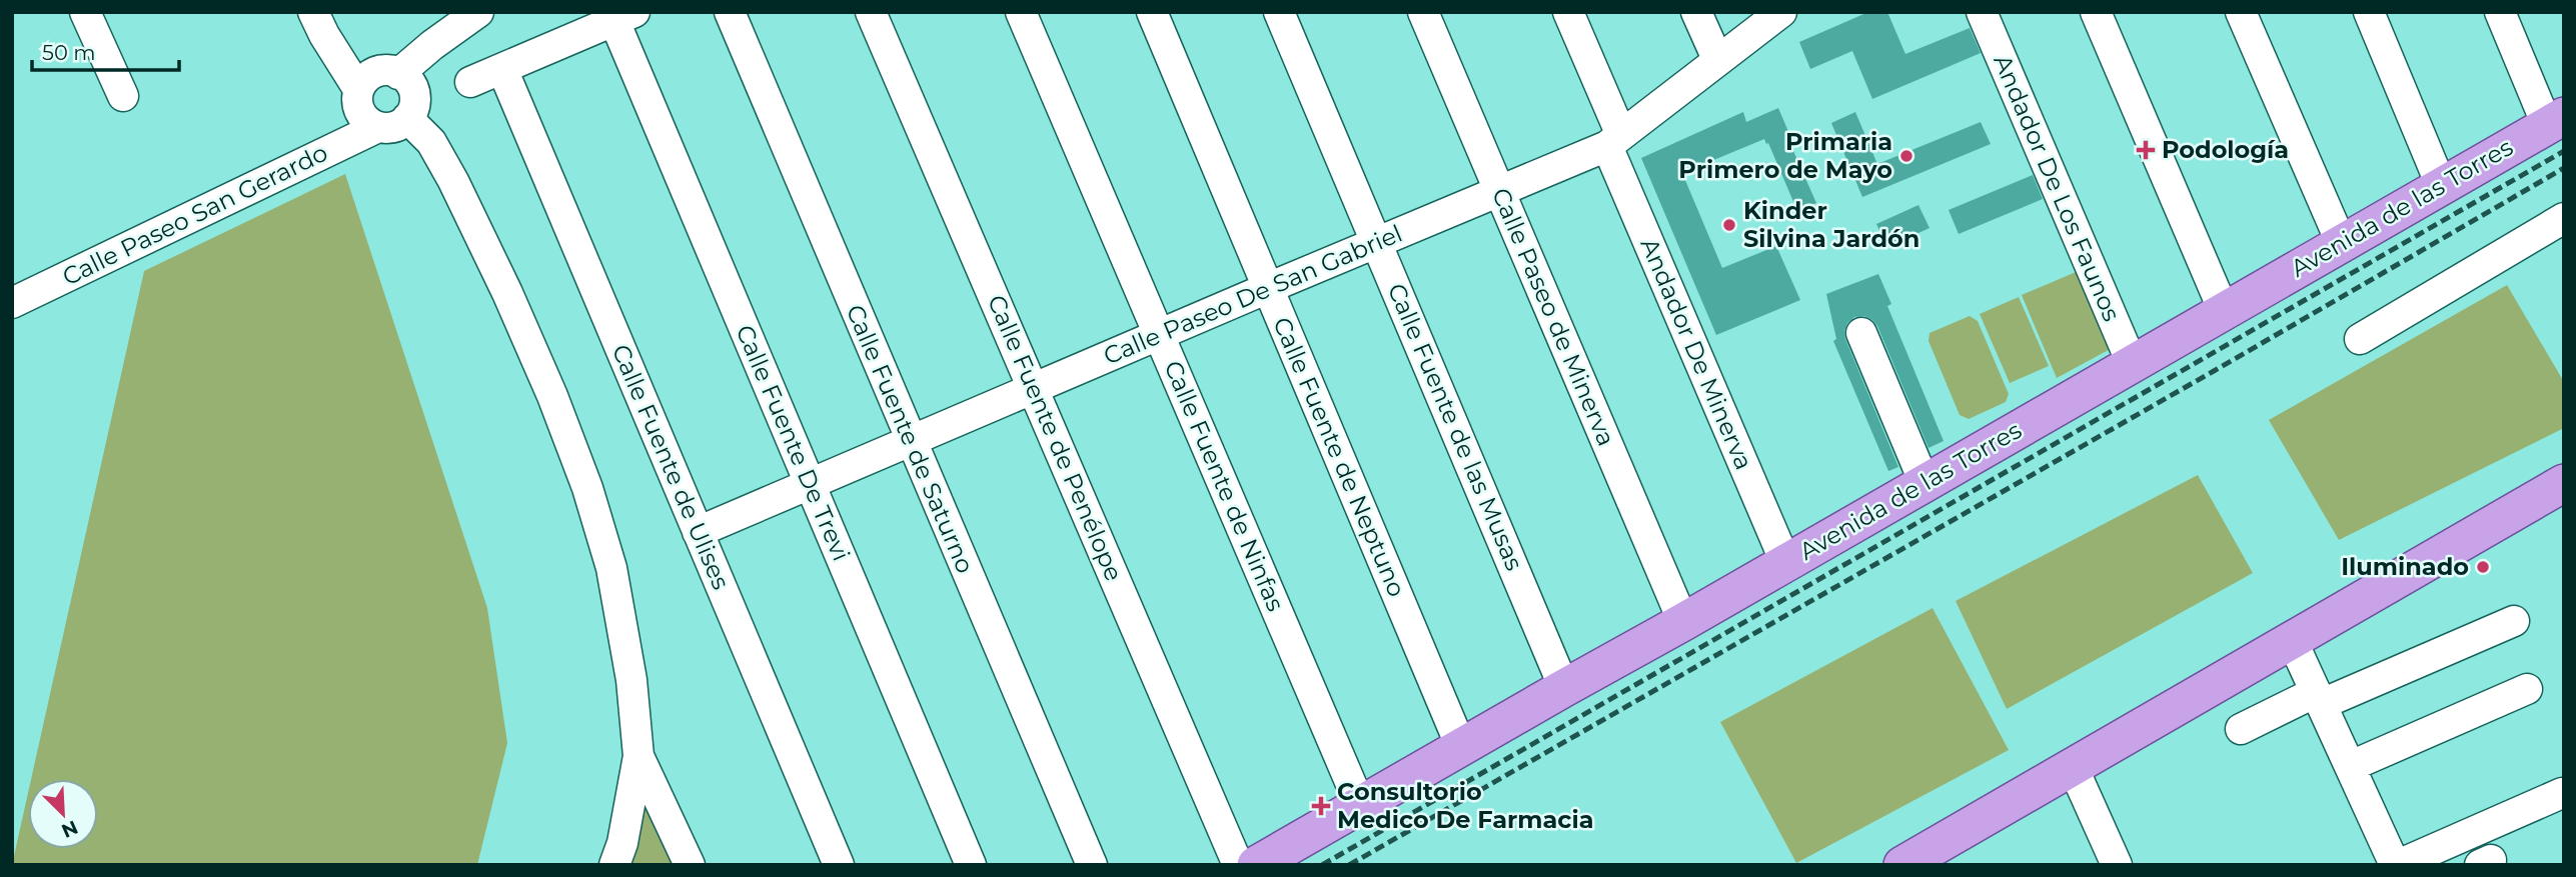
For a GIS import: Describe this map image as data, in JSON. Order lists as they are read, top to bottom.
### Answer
{
  "streets": {
    "main road": ["Avenida de las Torres"],
    "street": [
      "Andador De Los Faunos",
      "Calle Paseo San Gerardo",
      "Calle Paseo De San Gabriel",
      "Calle Paseo de Minerva",
      "Andador De Minerva",
      "Calle Fuente de las Musas",
      "Calle Fuente de Penélope",
      "Calle Fuente de Saturno",
      "Calle Fuente De Trevi",
      "Calle Fuente de Neptuno",
      "Calle Fuente de Ulises",
      "Calle Fuente de Ninfas"
    ]
  },
  "crossings": [
    ["Andador De Los Faunos", "Avenida de las Torres"],
    ["Avenida de las Torres", "Calle Paseo de Minerva"],
    ["Avenida de las Torres", "Andador De Minerva"],
    ["Avenida de las Torres", "Calle Fuente de las Musas"],
    ["Avenida de las Torres", "Calle Fuente de Neptuno"],
    ["Avenida de las Torres", "Calle Fuente de Ninfas"],
    ["Calle Paseo De San Gabriel", "Calle Paseo de Minerva"],
    ["Calle Paseo De San Gabriel", "Andador De Minerva"],
    ["Calle Paseo De San Gabriel", "Calle Fuente de las Musas"],
    ["Calle Paseo De San Gabriel", "Calle Fuente de Penélope"],
    ["Calle Paseo De San Gabriel", "Calle Fuente de Saturno"],
    ["Calle Paseo De San Gabriel", "Calle Fuente De Trevi"],
    ["Calle Paseo De San Gabriel", "Calle Fuente de Neptuno"],
    ["Calle Paseo De San Gabriel", "Calle Fuente de Ulises"],
    ["Calle Paseo De San Gabriel", "Calle Fuente de Ninfas"]
  ],
  "places": {
    "health": ["Podología", "Consultorio Medico De Farmacia"],
    "other": ["Primaria Primero de Mayo", "Kinder Silvina Jardón", "Iluminado"]
  },
  "scale_bar": "50 m",
  "north": "bottom right"
}
